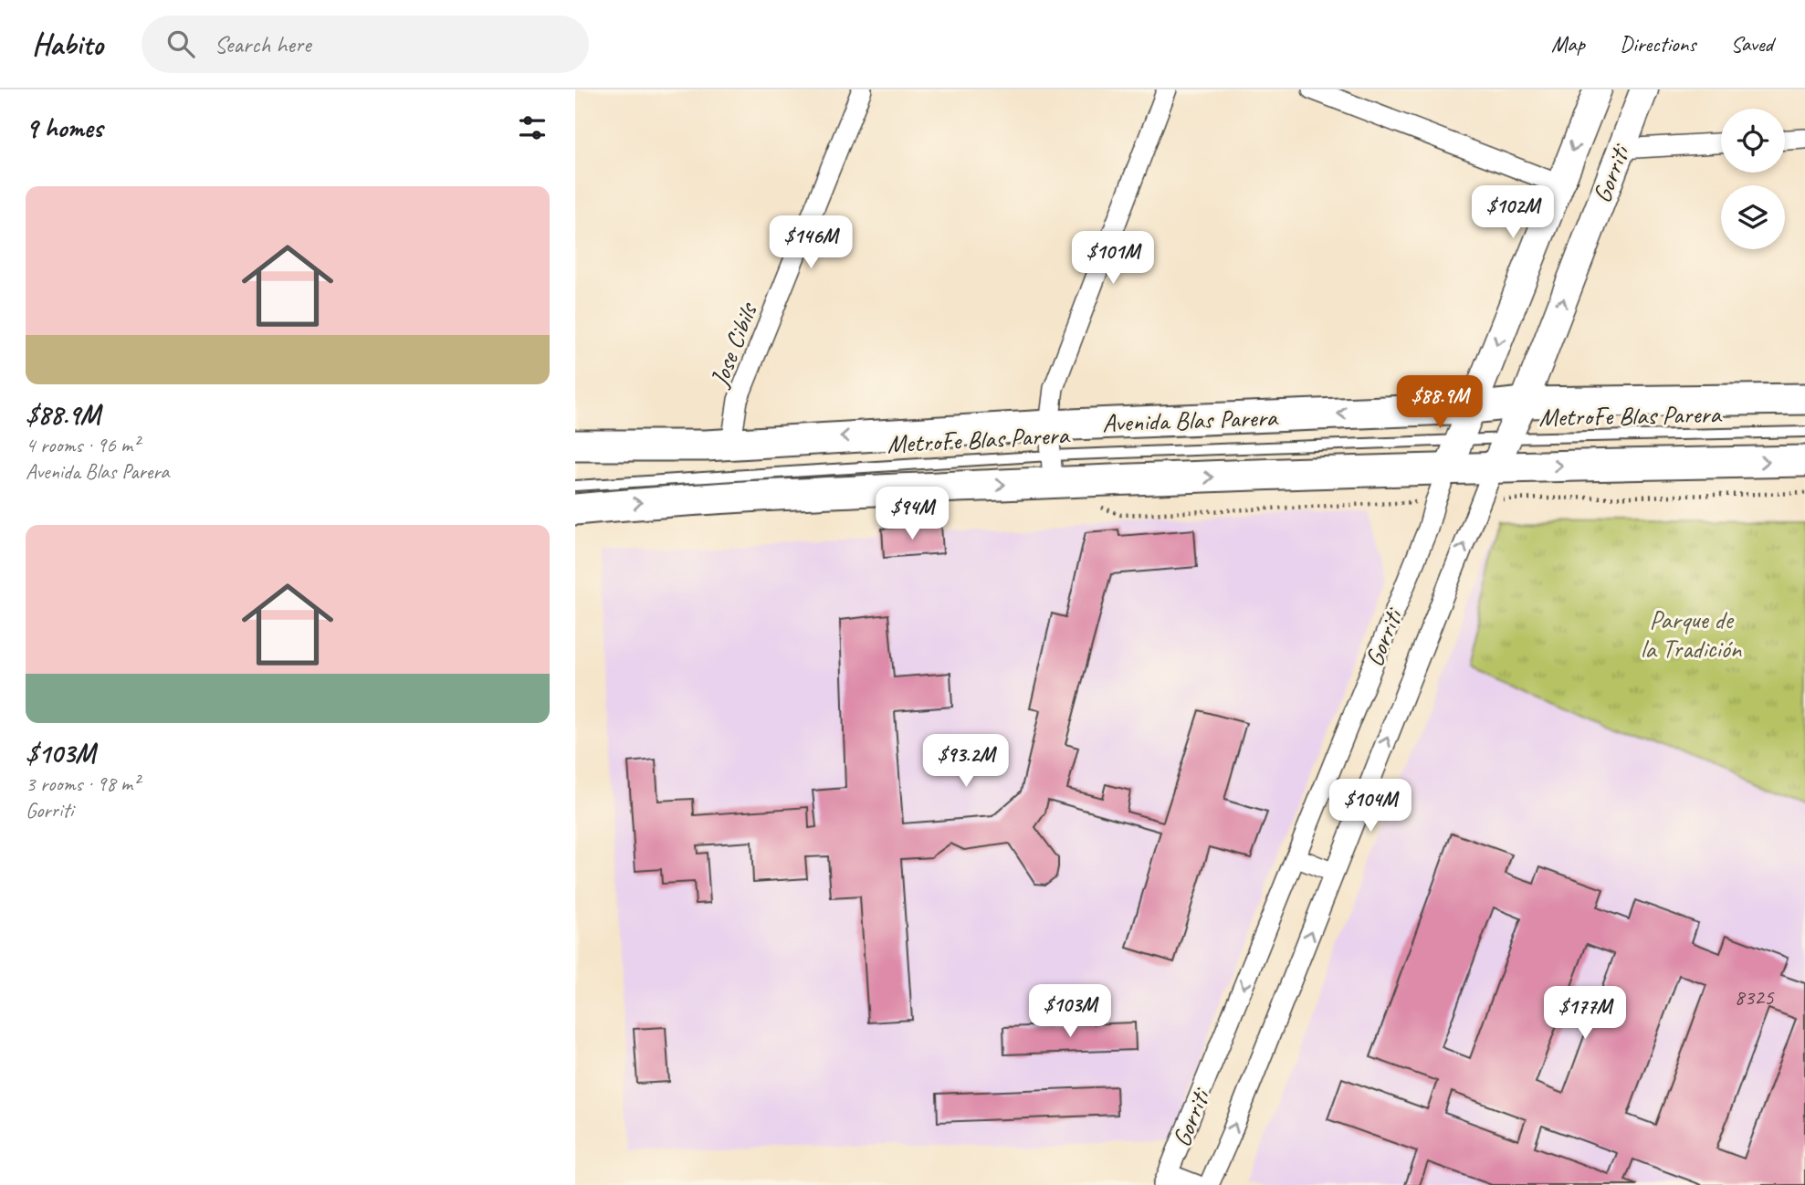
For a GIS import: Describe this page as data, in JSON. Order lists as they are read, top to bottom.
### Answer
{
  "streets": {
    "main road": ["Gorriti", "Avenida Blas Parera"],
    "street": ["Jose Cibils"],
    "lane": ["MetroFe Blas Parera"]
  },
  "crossings": [
    ["Gorriti", "MetroFe Blas Parera"],
    ["Gorriti", "Avenida Blas Parera"],
    ["Jose Cibils", "Avenida Blas Parera"]
  ],
  "parks": ["Parque de la Tradición"],
  "house_numbers": ["8325"],
  "page": {
    "header": "Habito",
    "search": "Search here",
    "nav": ["Map", "Directions", "Saved"],
    "heading": "9 homes",
    "list": [
      {
        "name": "$88.9M",
        "note": "4 rooms · 96 m² · Avenida Blas Parera"
      },
      {
        "name": "$103M",
        "note": "3 rooms · 98 m² · Gorriti"
      }
    ],
    "price": [
      "$102M",
      "$146M",
      "$101M",
      "$88.9M",
      "$94M",
      "$93.2M",
      "$104M",
      "$103M",
      "$177M"
    ]
  }
}
